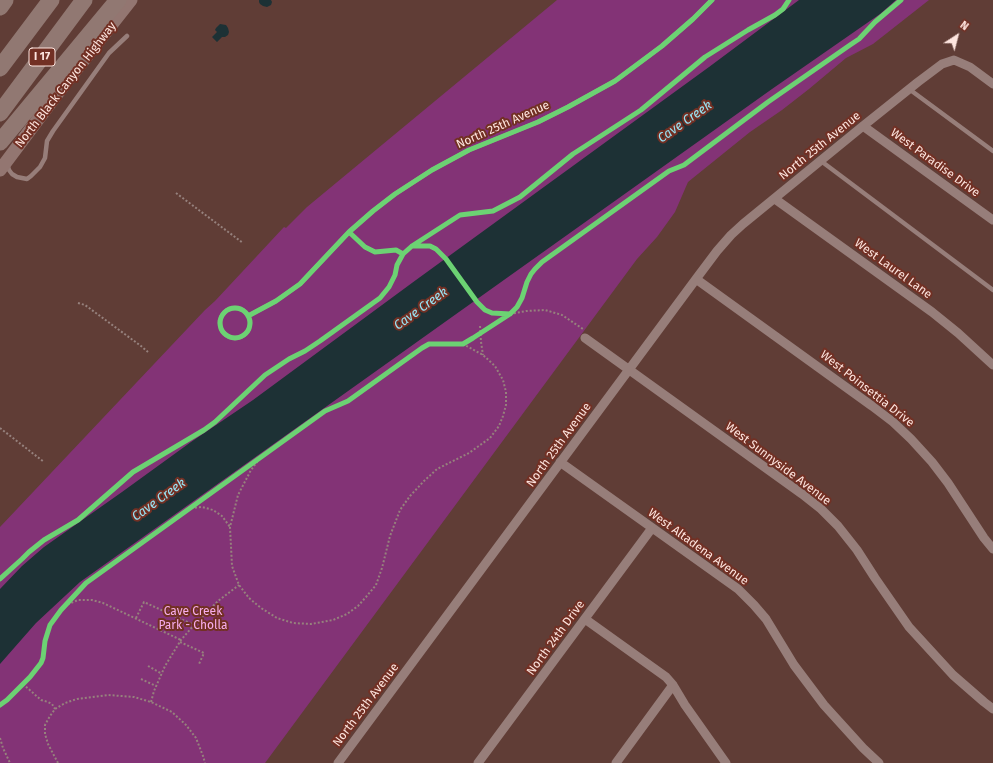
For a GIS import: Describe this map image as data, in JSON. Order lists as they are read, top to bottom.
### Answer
{
  "streets": {
    "highway": ["I 17"],
    "main road": ["North Black Canyon Highway"],
    "street": [
      "North 25th Avenue",
      "West Paradise Drive",
      "West Laurel Lane",
      "West Poinsettia Drive",
      "West Sunnyside Avenue",
      "West Altadena Avenue",
      "North 24th Drive"
    ]
  },
  "crossings": [
    ["North 25th Avenue", "West Paradise Drive"],
    ["North 25th Avenue", "West Laurel Lane"],
    ["North 25th Avenue", "West Poinsettia Drive"],
    ["North 25th Avenue", "West Sunnyside Avenue"],
    ["North 25th Avenue", "West Altadena Avenue"],
    ["West Altadena Avenue", "North 24th Drive"]
  ],
  "water": ["Cave Creek"],
  "parks": ["Cave Creek Park - Cholla"],
  "north": "top right"
}
